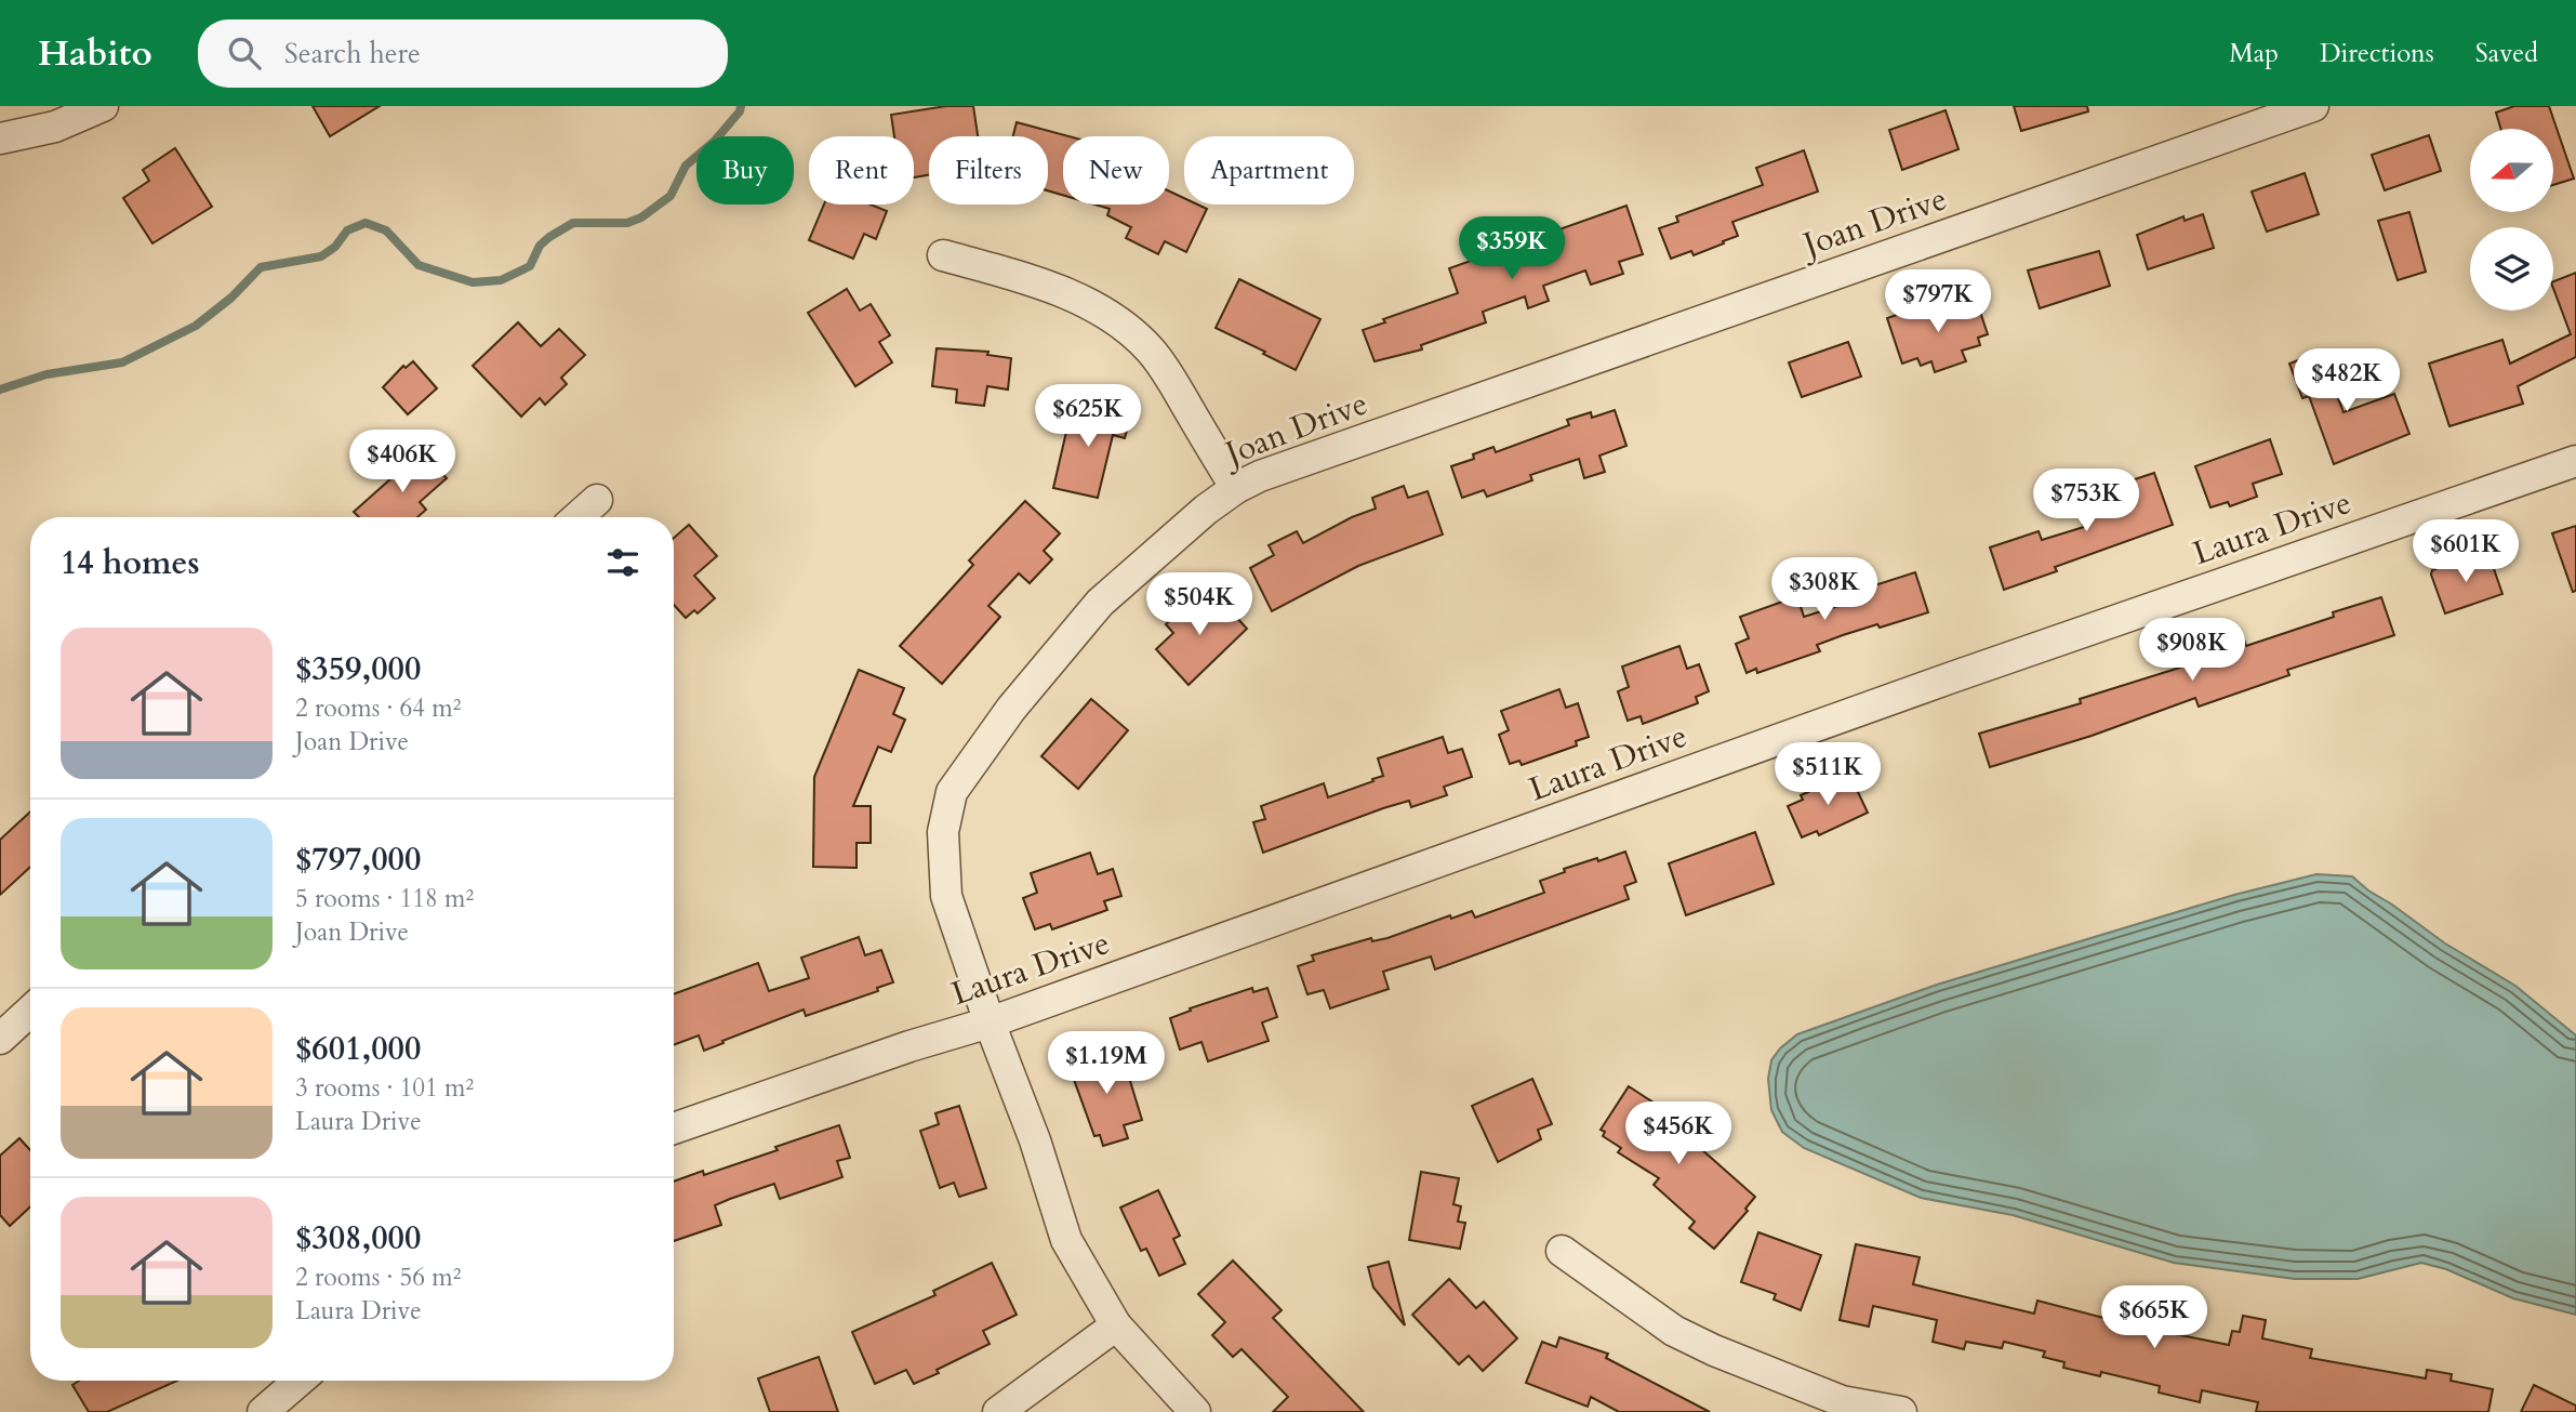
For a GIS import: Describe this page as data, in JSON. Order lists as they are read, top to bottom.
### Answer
{
  "streets": {
    "street": ["Joan Drive", "Laura Drive"]
  },
  "crossings": [
    ["Joan Drive", "Laura Drive"]
  ],
  "north": "left",
  "page": {
    "header": "Habito",
    "search": "Search here",
    "nav": ["Map", "Directions", "Saved"],
    "chip": [
      "Buy",
      "Rent",
      "Filters",
      "New",
      "Apartment"
    ],
    "price": [
      "$359K",
      "$797K",
      "$482K",
      "$625K",
      "$406K",
      "$753K",
      "$601K",
      "$308K",
      "$504K",
      "$908K",
      "$511K",
      "$1.19M",
      "$456K",
      "$665K"
    ],
    "heading": "14 homes",
    "list": [
      {
        "name": "$359,000",
        "note": "2 rooms · 64 m² · Joan Drive"
      },
      {
        "name": "$797,000",
        "note": "5 rooms · 118 m² · Joan Drive"
      },
      {
        "name": "$601,000",
        "note": "3 rooms · 101 m² · Laura Drive"
      },
      {
        "name": "$308,000",
        "note": "2 rooms · 56 m² · Laura Drive"
      }
    ]
  }
}
